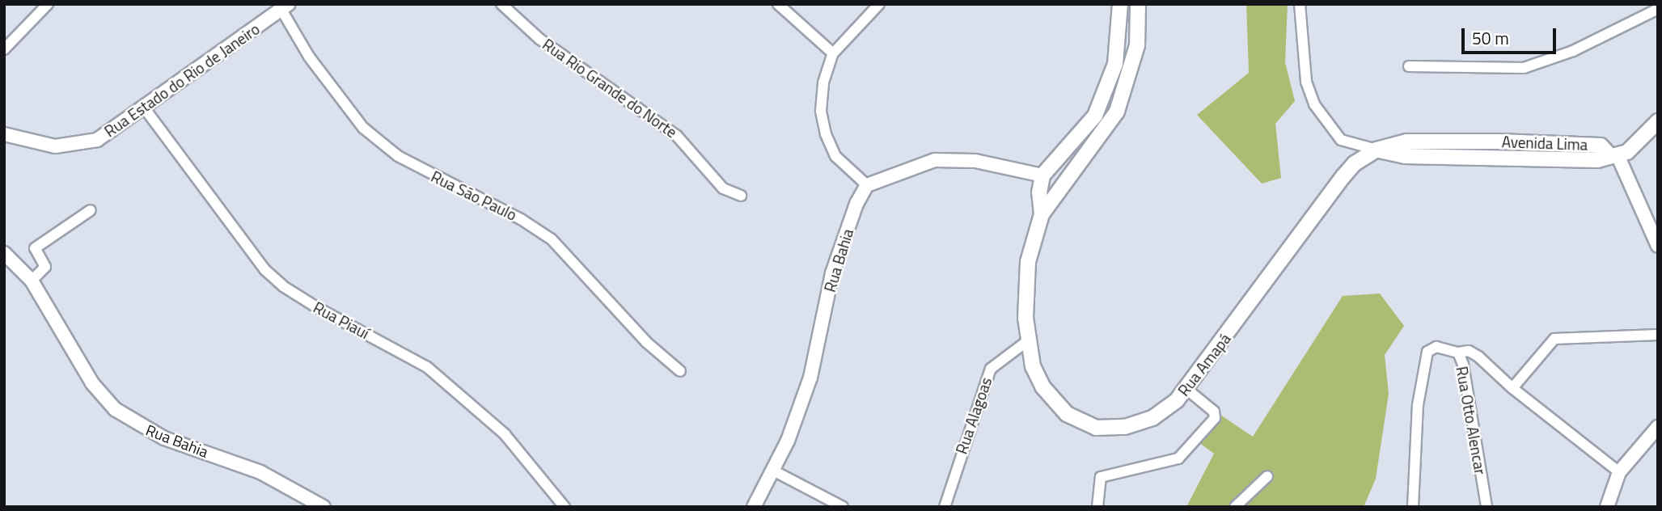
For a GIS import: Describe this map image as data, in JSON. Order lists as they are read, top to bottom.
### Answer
{
  "streets": {
    "main road": ["Avenida Lima", "Rua Amapá"],
    "street": [
      "Rua Estado do Rio de Janeiro",
      "Rua Rio Grande do Norte",
      "Rua São Paulo",
      "Rua Bahia",
      "Rua Piauí",
      "Rua Alagoas",
      "Rua Otto Alencar"
    ]
  },
  "crossings": [
    ["Rua Estado do Rio de Janeiro", "Rua São Paulo"],
    ["Rua Estado do Rio de Janeiro", "Rua Piauí"],
    ["Avenida Lima", "Rua Amapá"],
    ["Rua Amapá", "Rua Alagoas"]
  ],
  "scale_bar": "50 m"
}
